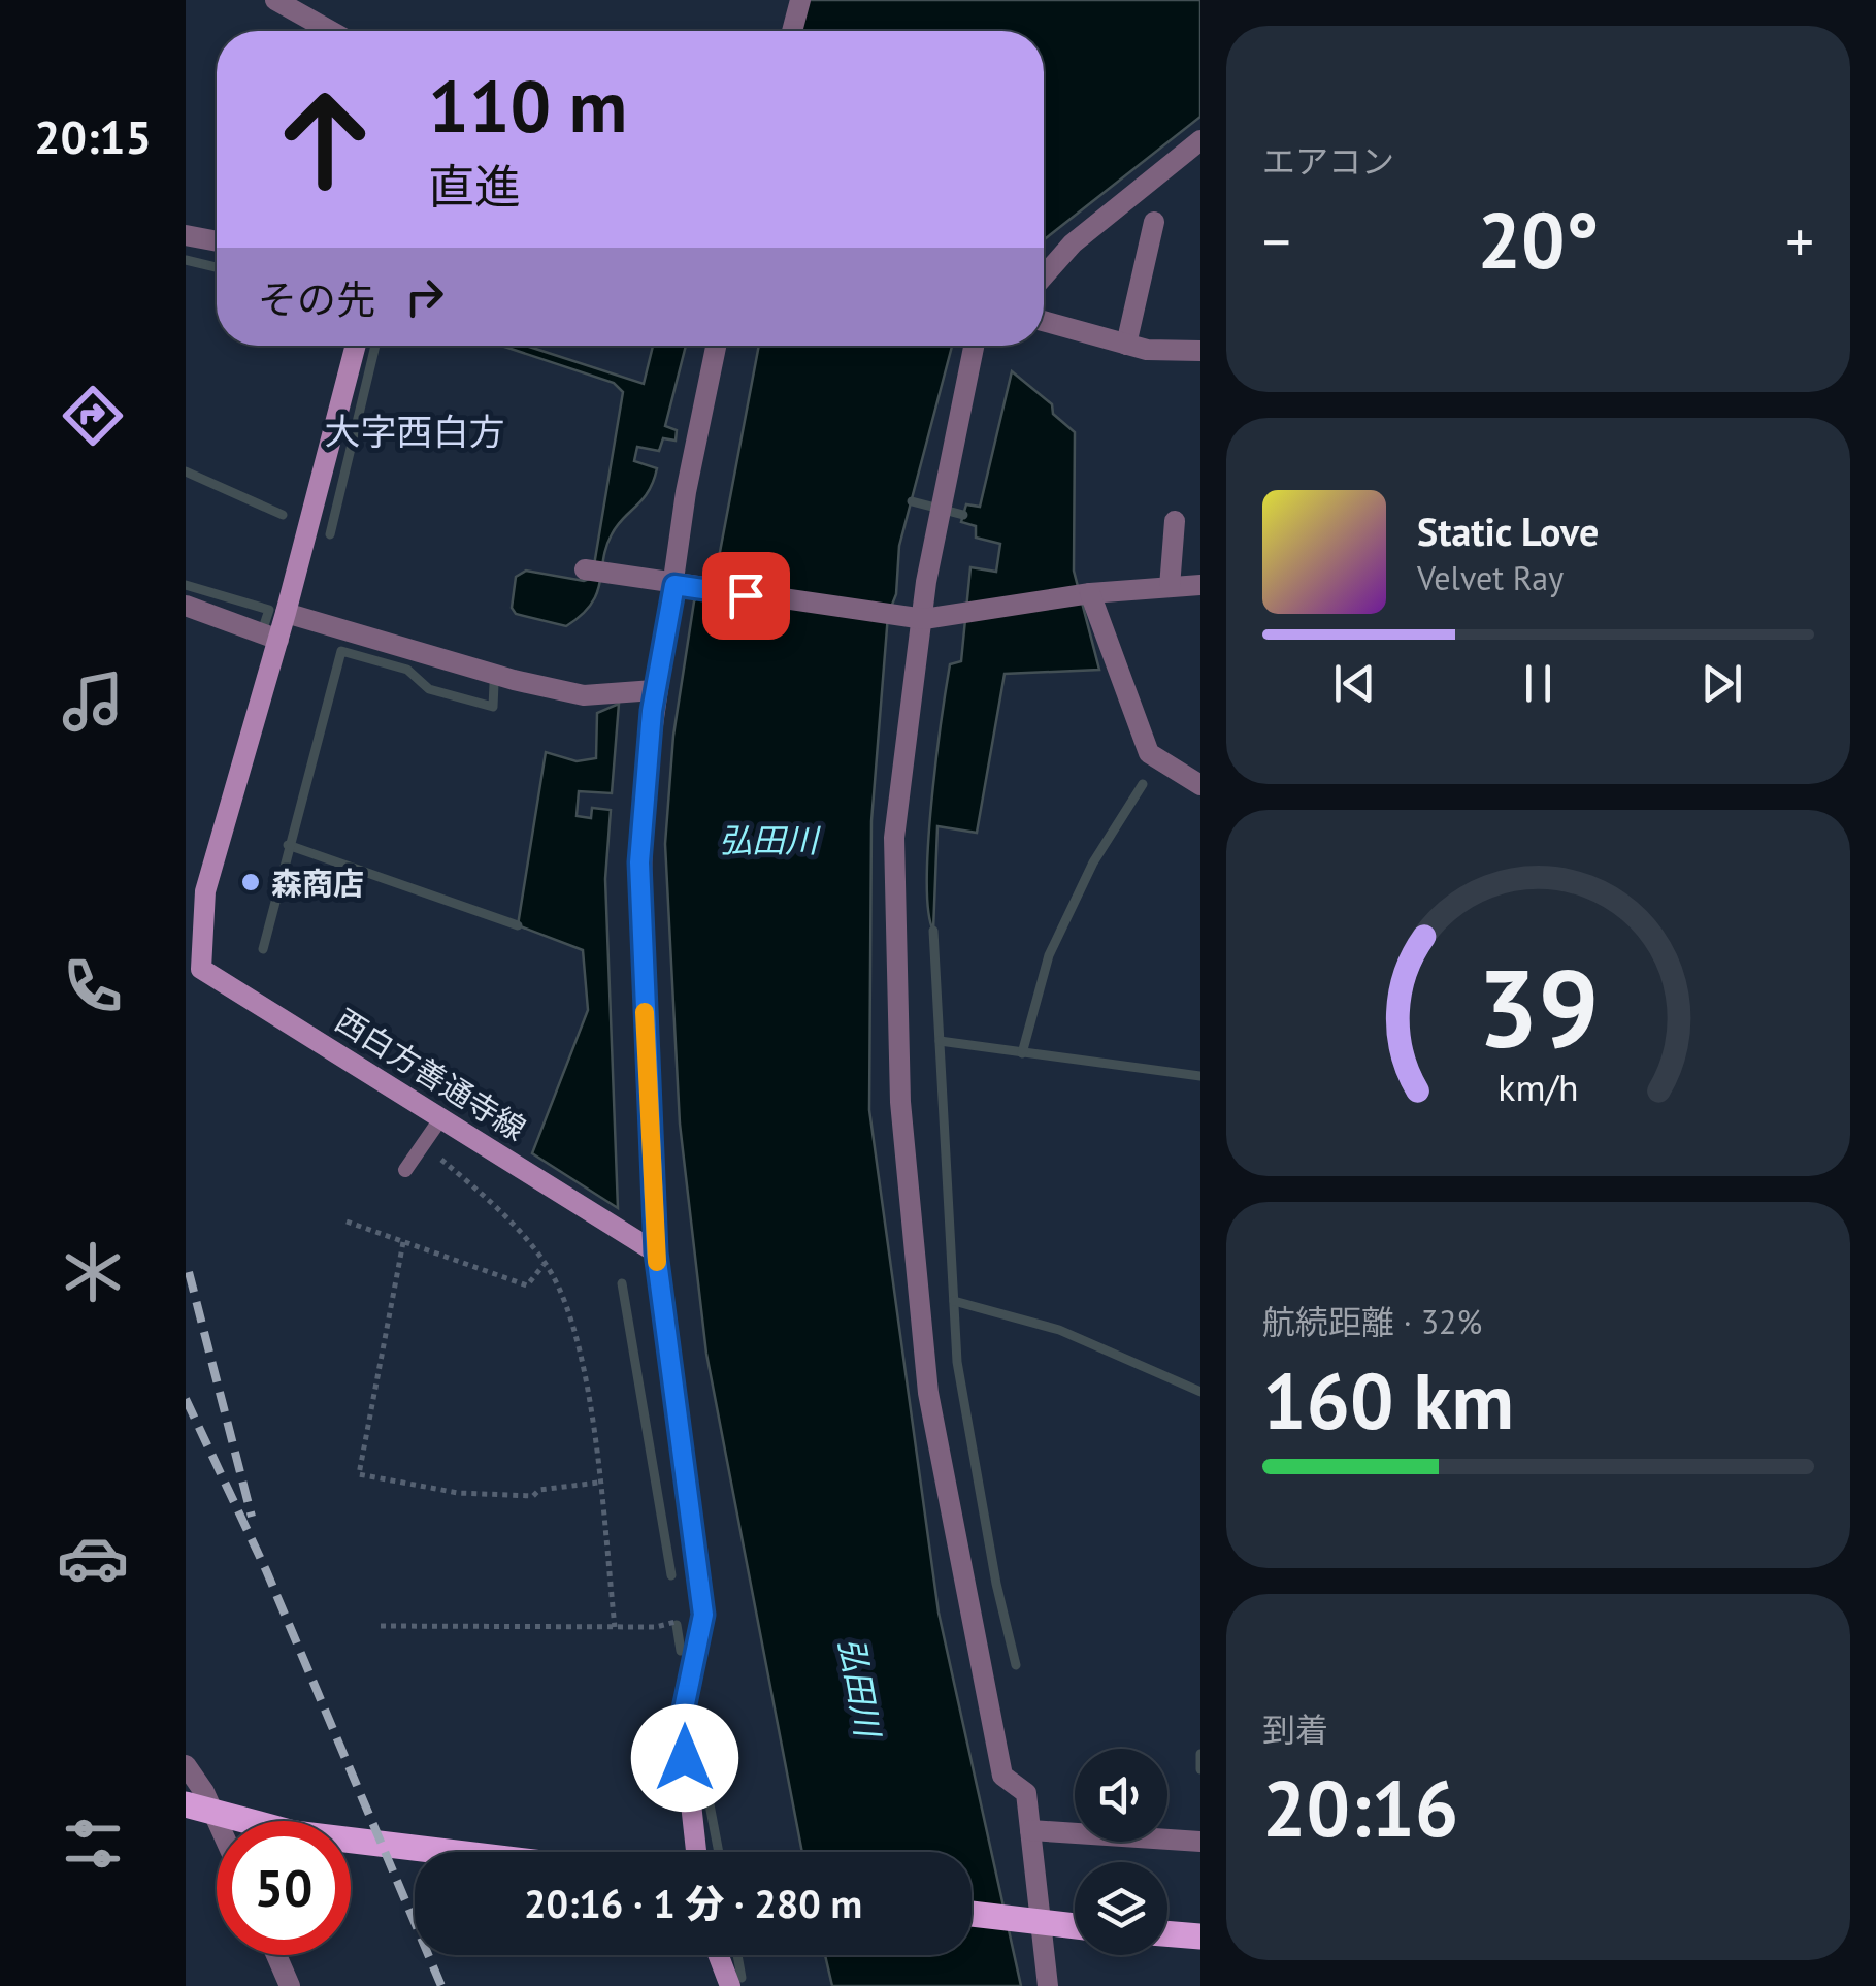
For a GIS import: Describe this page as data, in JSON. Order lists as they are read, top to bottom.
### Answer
{
  "streets": {
    "main road": ["西白方善通寺線"]
  },
  "districts": ["大字西白方"],
  "water": ["弘田川"],
  "places": ["森商店"],
  "page": {
    "tabs": "20:15",
    "tile": [
      "エアコン",
      ["航続距離 · 32%", "160 km"],
      ["到着", "20:16"]
    ],
    "turn": ["110 m", "直進"],
    "heat": ["−", "20°", "+"],
    "then": "その先",
    "song": ["Static Love", "Velvet Ray"],
    "limit": "50",
    "trip": "20:16 · 1 分 · 280 m",
    "gauge": ["39", "km/h"]
  }
}
